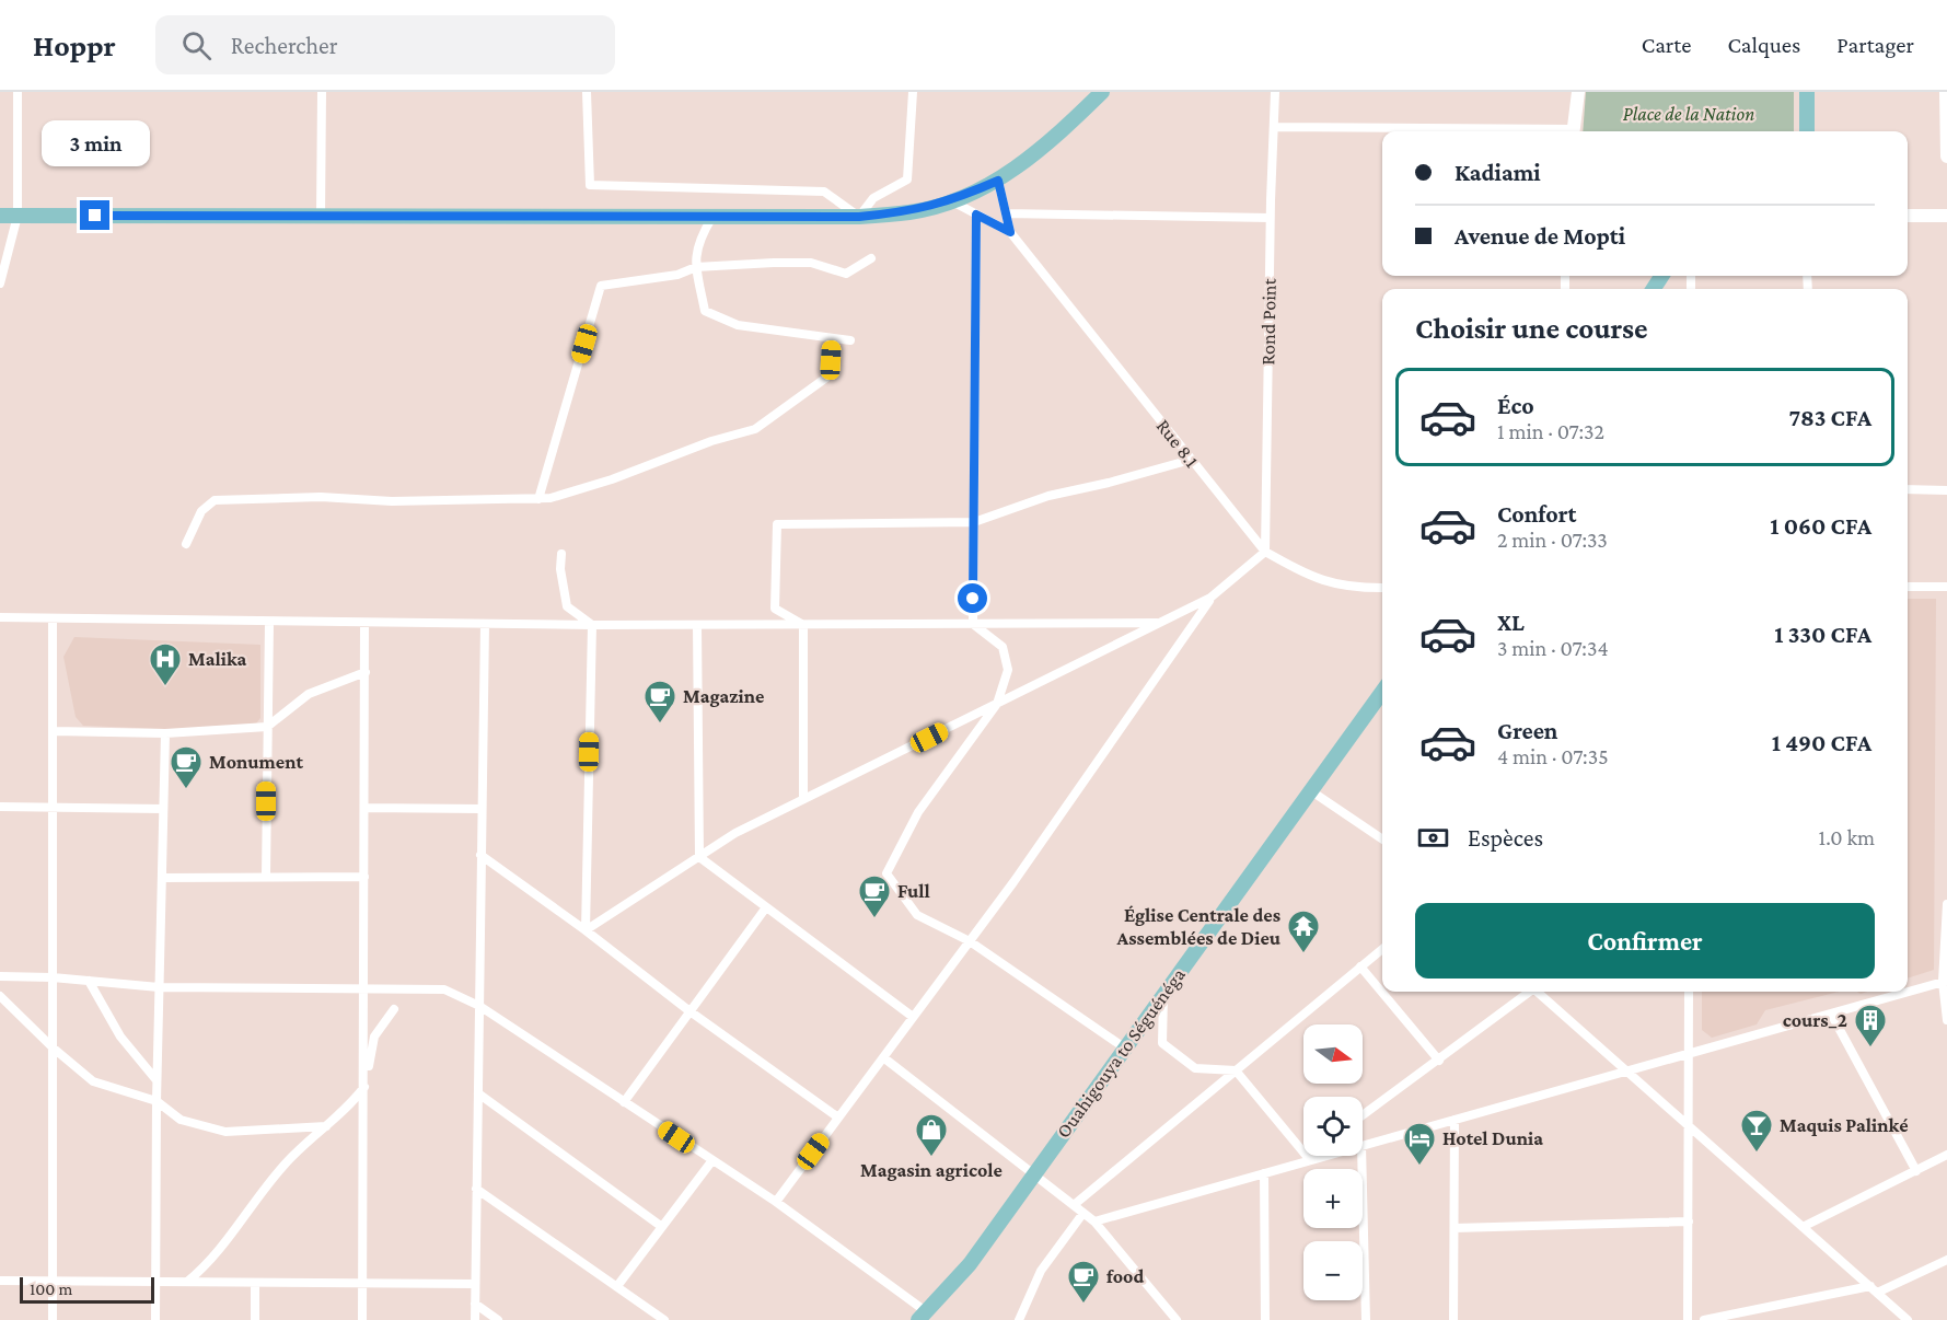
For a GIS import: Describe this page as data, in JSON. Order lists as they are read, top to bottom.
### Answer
{
  "streets": {
    "main road": ["Ouahigouya to Séguénéga"],
    "street": ["Rond Point", "Rue 8.1"]
  },
  "crossings": [
    ["Rond Point", "Rue 8.1"]
  ],
  "parks": ["Place de la Nation"],
  "places": {
    "hospital": ["Malika"],
    "cafe": [
      "Magazine",
      "Monument",
      "Full",
      "food"
    ],
    "temple": ["Église Centrale des Assemblées de Dieu"],
    "building": ["cours_2"],
    "bar": ["Maquis Palinké"],
    "shop": ["Magasin agricole"],
    "hotel": ["Hotel Dunia"]
  },
  "scale_bar": "100 m",
  "north": "right",
  "page": {
    "header": "Hoppr",
    "search": "Rechercher",
    "nav": ["Carte", "Calques", "Partager"],
    "bubble": "3 min",
    "banner": ["Kadiami", "Avenue de Mopti"],
    "heading": "Choisir une course",
    "list": [
      {
        "name": "Éco",
        "note": "1 min · 07:32",
        "value": "783 CFA"
      },
      {
        "name": "Confort",
        "note": "2 min · 07:33",
        "value": "1 060 CFA"
      },
      {
        "name": "XL",
        "note": "3 min · 07:34",
        "value": "1 330 CFA"
      },
      {
        "name": "Green",
        "note": "4 min · 07:35",
        "value": "1 490 CFA"
      }
    ],
    "pay": ["Espèces", "1.0 km"],
    "buttons": "Confirmer",
    "map_buttons": ["+", "−"],
    "scale": "100 m"
  }
}
